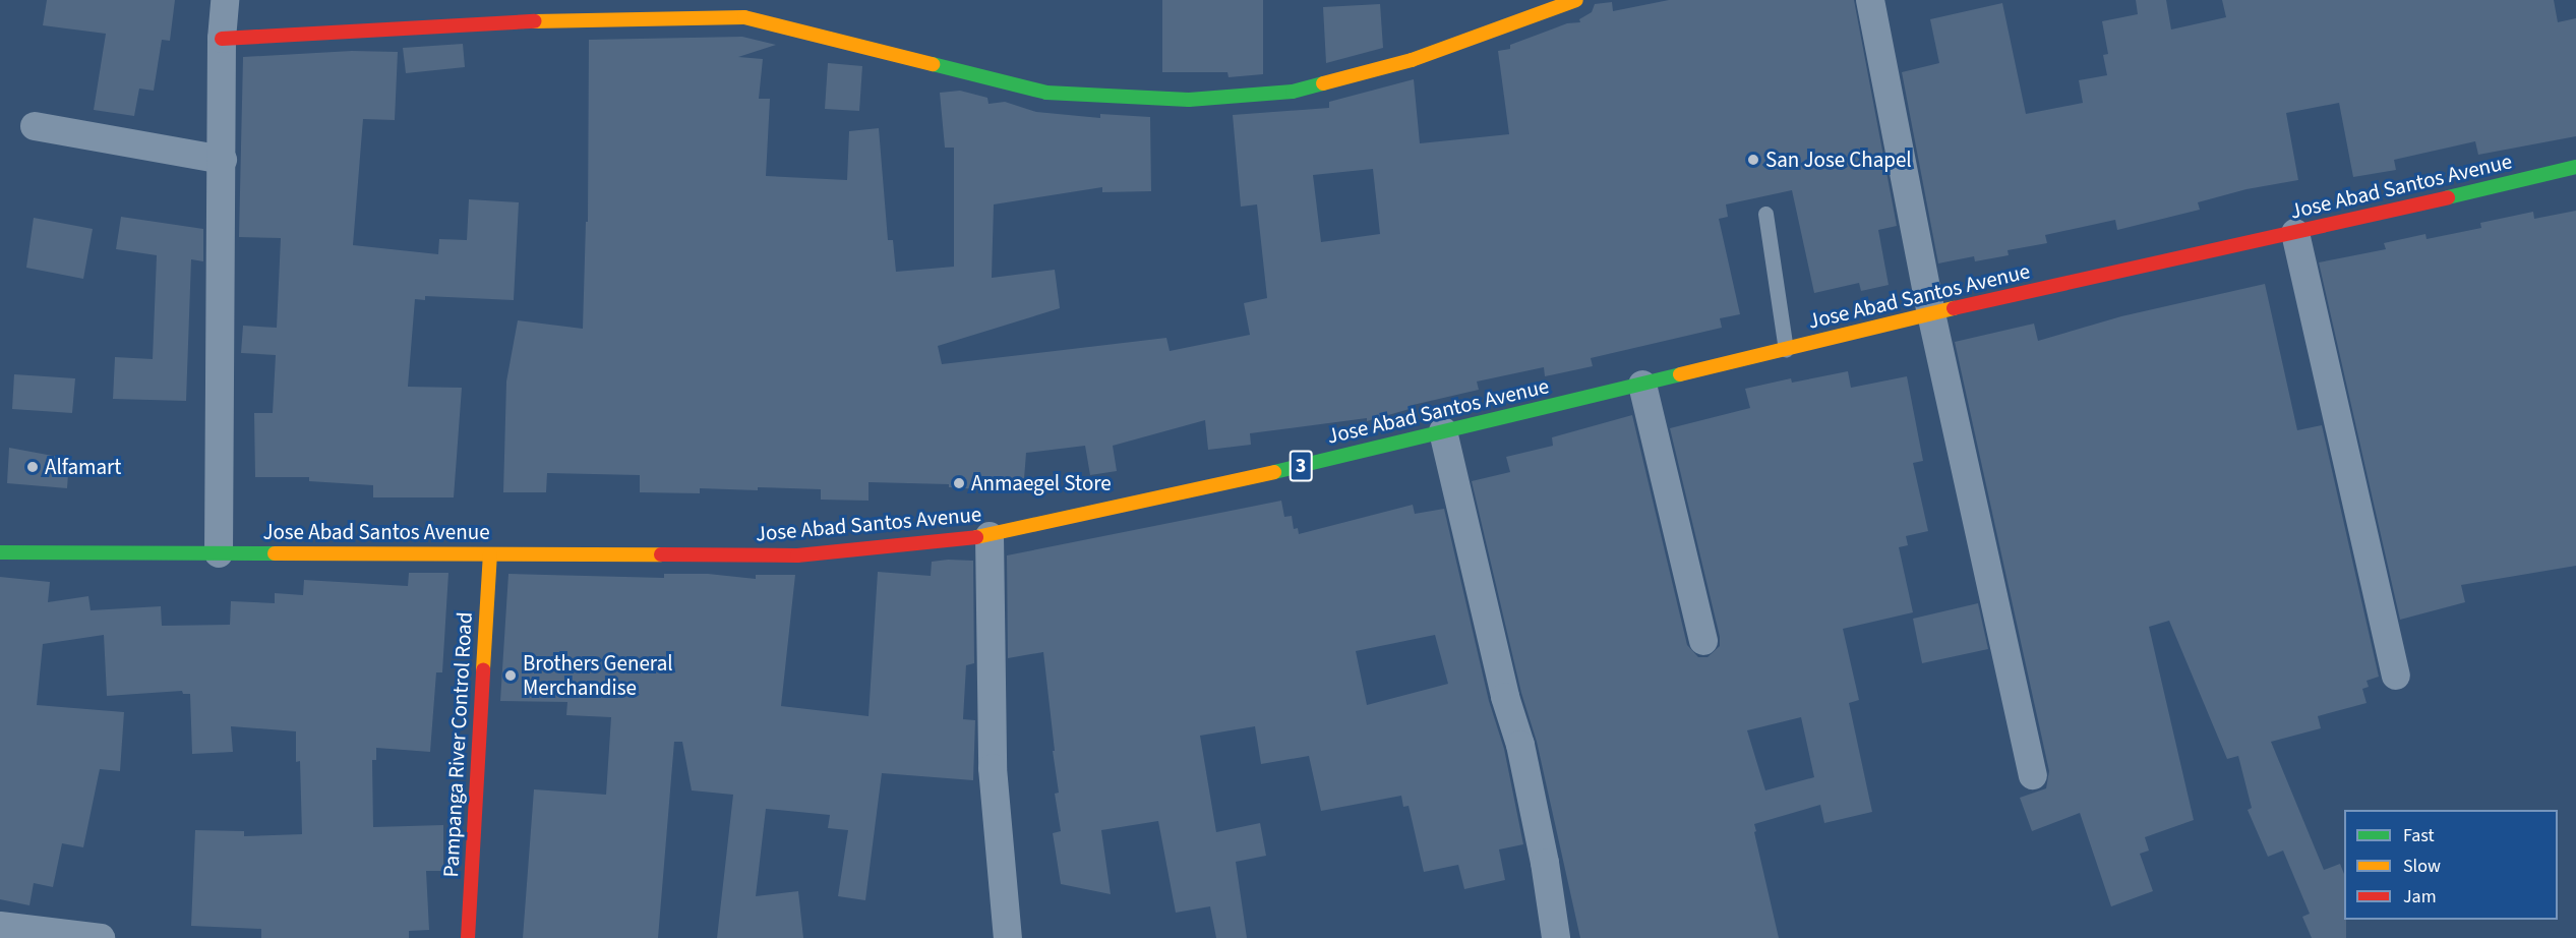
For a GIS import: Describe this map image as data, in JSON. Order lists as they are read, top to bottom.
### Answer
{
  "streets": {
    "main road": ["Jose Abad Santos Avenue", "3", "Pampanga River Control Road"]
  },
  "crossings": [
    ["Jose Abad Santos Avenue", "Pampanga River Control Road"]
  ],
  "places": [
    "San Jose Chapel",
    "Alfamart",
    "Anmaegel Store",
    "Brothers General Merchandise"
  ],
  "legend": ["Fast", "Slow", "Jam"]
}
